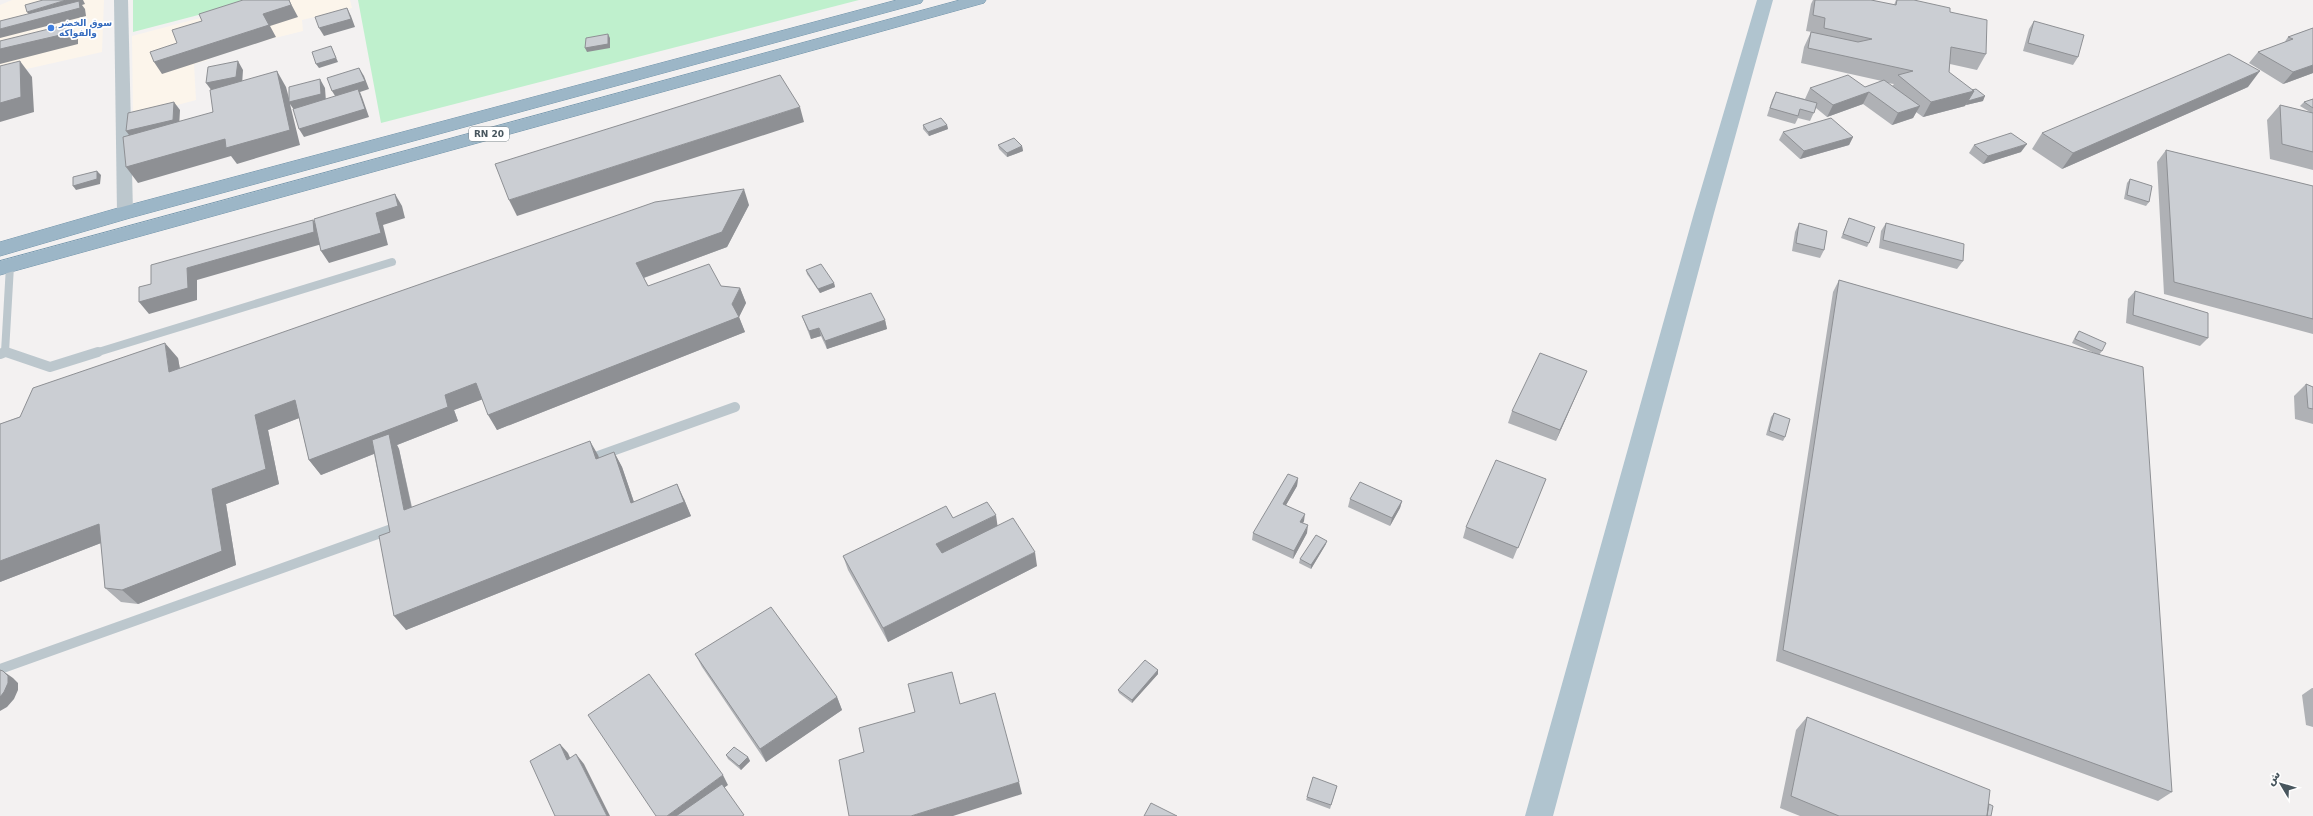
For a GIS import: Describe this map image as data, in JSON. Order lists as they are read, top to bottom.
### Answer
{
  "streets": {
    "highway": ["RN 20"]
  },
  "places": ["سوق الخضر والفواكه"],
  "north": "top left"
}
